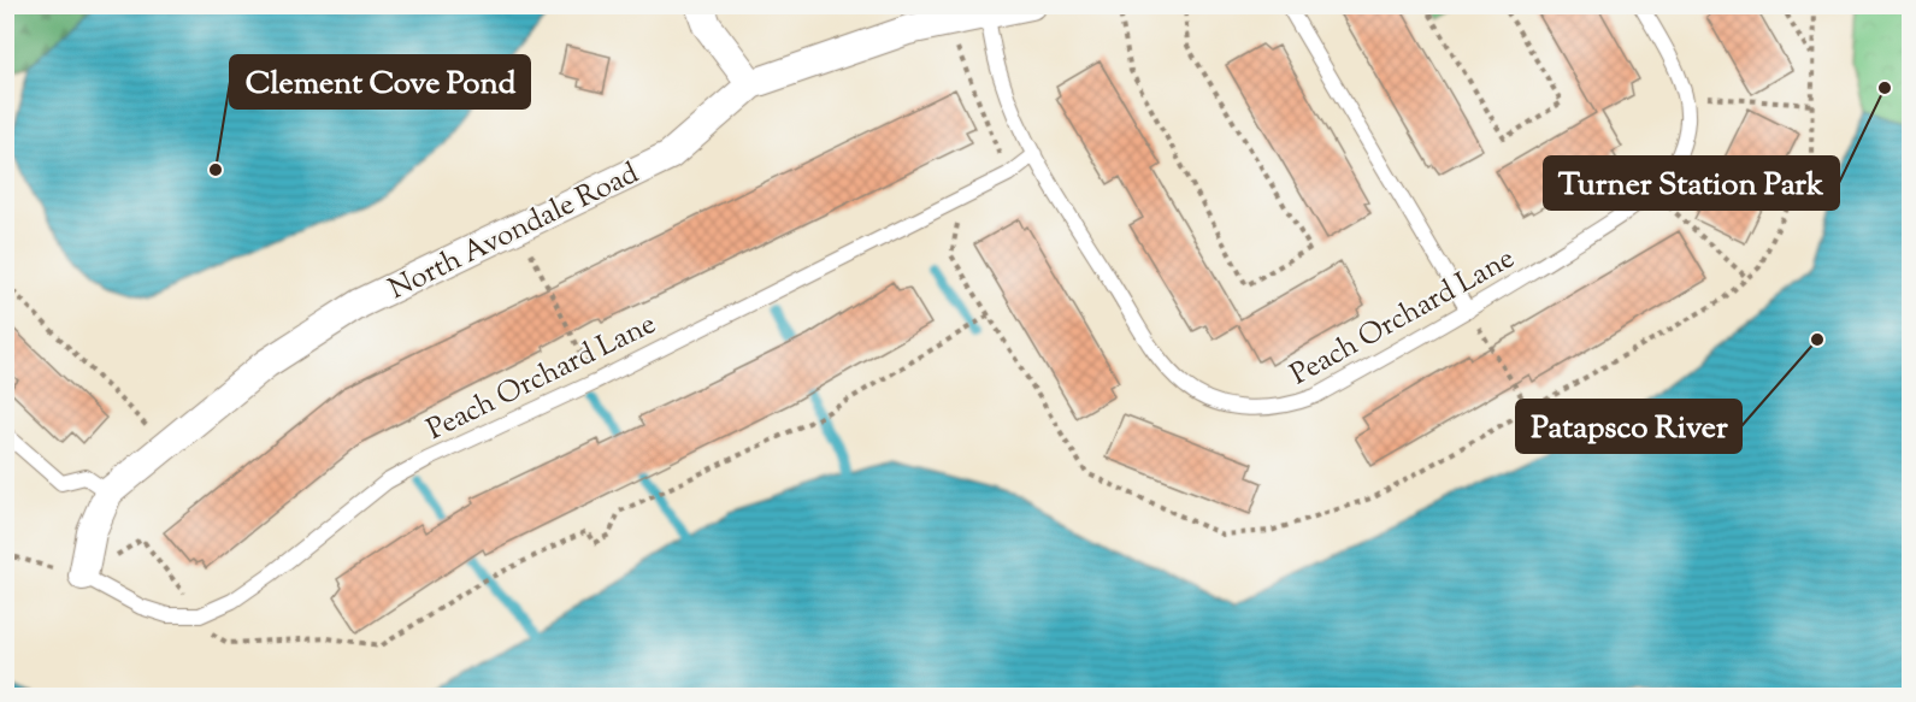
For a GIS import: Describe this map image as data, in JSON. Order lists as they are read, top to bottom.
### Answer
{
  "streets": {
    "street": ["North Avondale Road"],
    "lane": ["Peach Orchard Lane"]
  },
  "crossings": [
    ["North Avondale Road", "Peach Orchard Lane"]
  ],
  "places": ["Turner Station Park", "Clement Cove Pond", "Patapsco River"]
}
